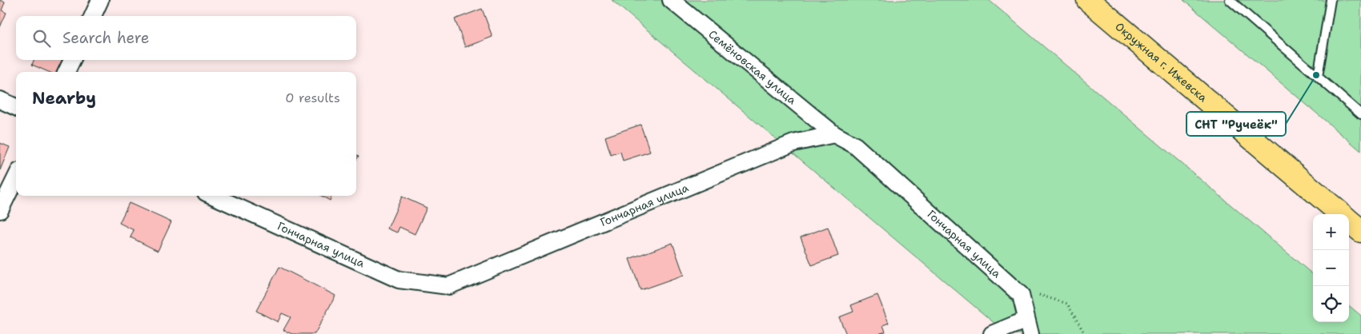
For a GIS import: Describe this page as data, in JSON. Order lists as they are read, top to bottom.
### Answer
{
  "streets": {
    "main road": ["Окружная г. Ижевска"],
    "street": ["Семёновская улица", "Гончарная улица"]
  },
  "crossings": [
    ["Семёновская улица", "Гончарная улица"]
  ],
  "places": ["СНТ \"Ручеёк\""],
  "page": {
    "search": "Search here",
    "heading": ["Nearby", "0 results"],
    "map_buttons": ["+", "−"]
  }
}
